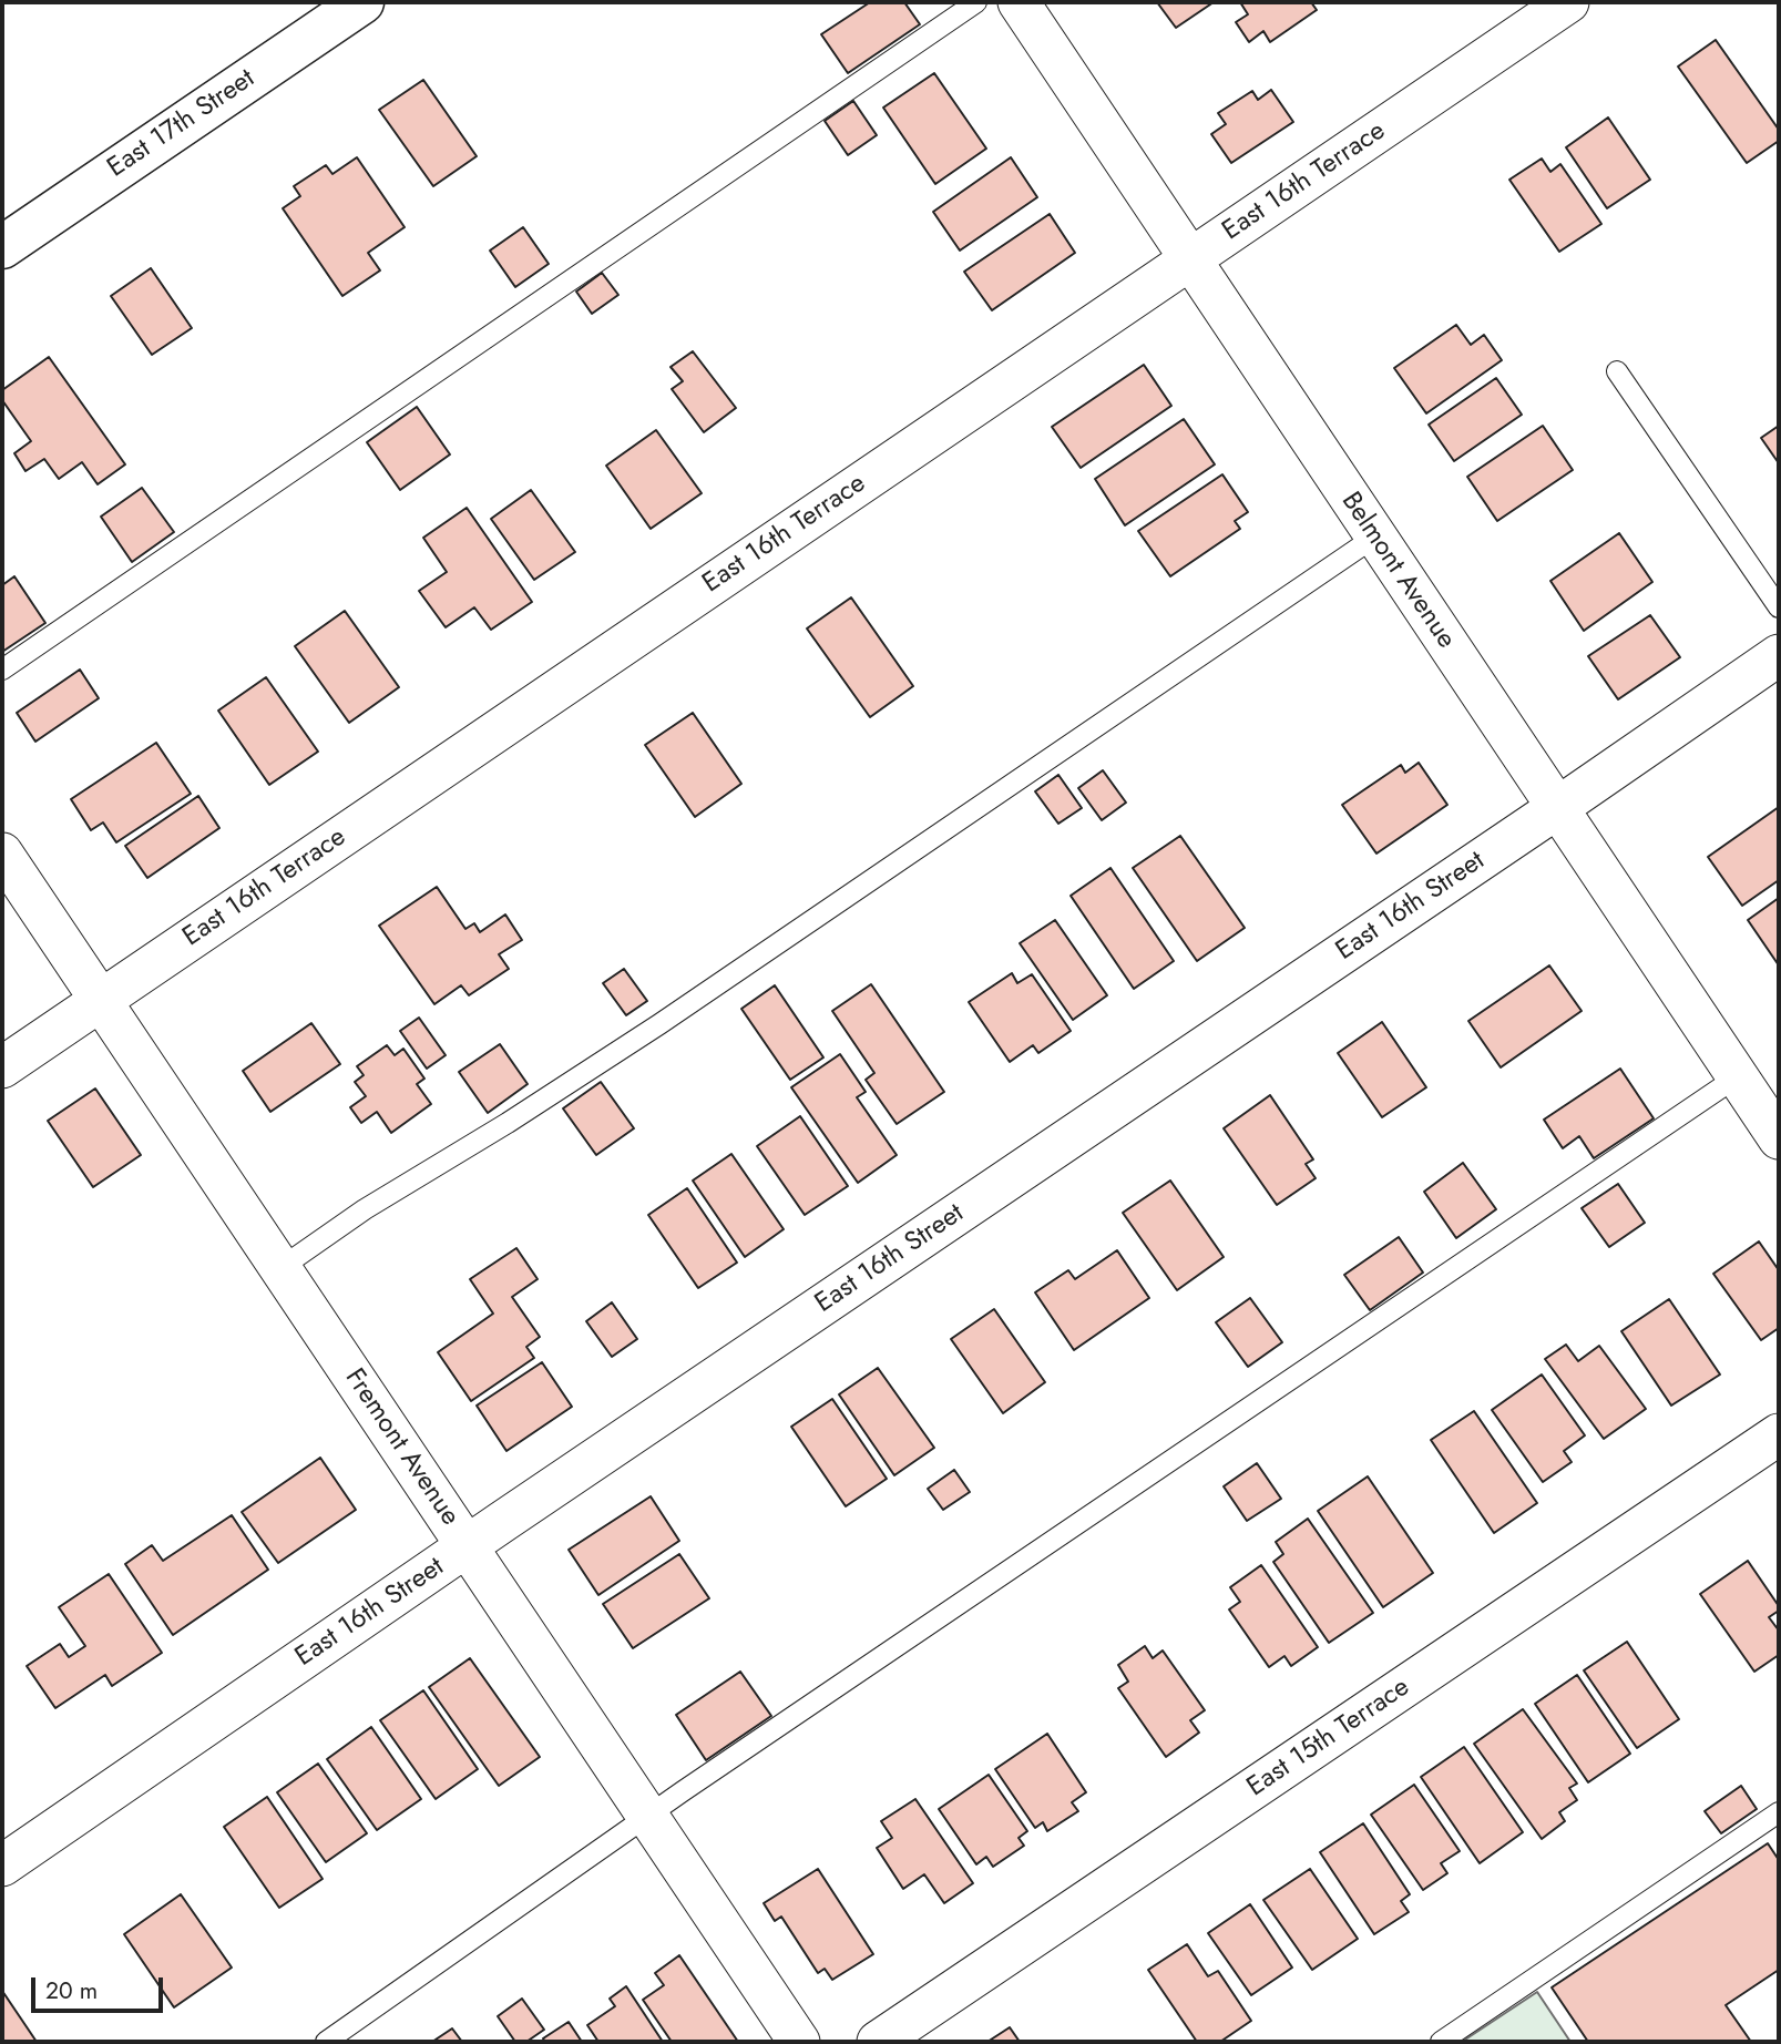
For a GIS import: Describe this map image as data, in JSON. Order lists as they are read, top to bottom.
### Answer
{
  "streets": {
    "street": [
      "East 17th Street",
      "East 16th Terrace",
      "Belmont Avenue",
      "East 16th Street",
      "Fremont Avenue",
      "East 15th Terrace"
    ]
  },
  "crossings": [
    ["East 16th Terrace", "Belmont Avenue"],
    ["East 16th Terrace", "Fremont Avenue"],
    ["Belmont Avenue", "East 16th Street"],
    ["East 16th Street", "Fremont Avenue"]
  ],
  "scale_bar": "20 m"
}
